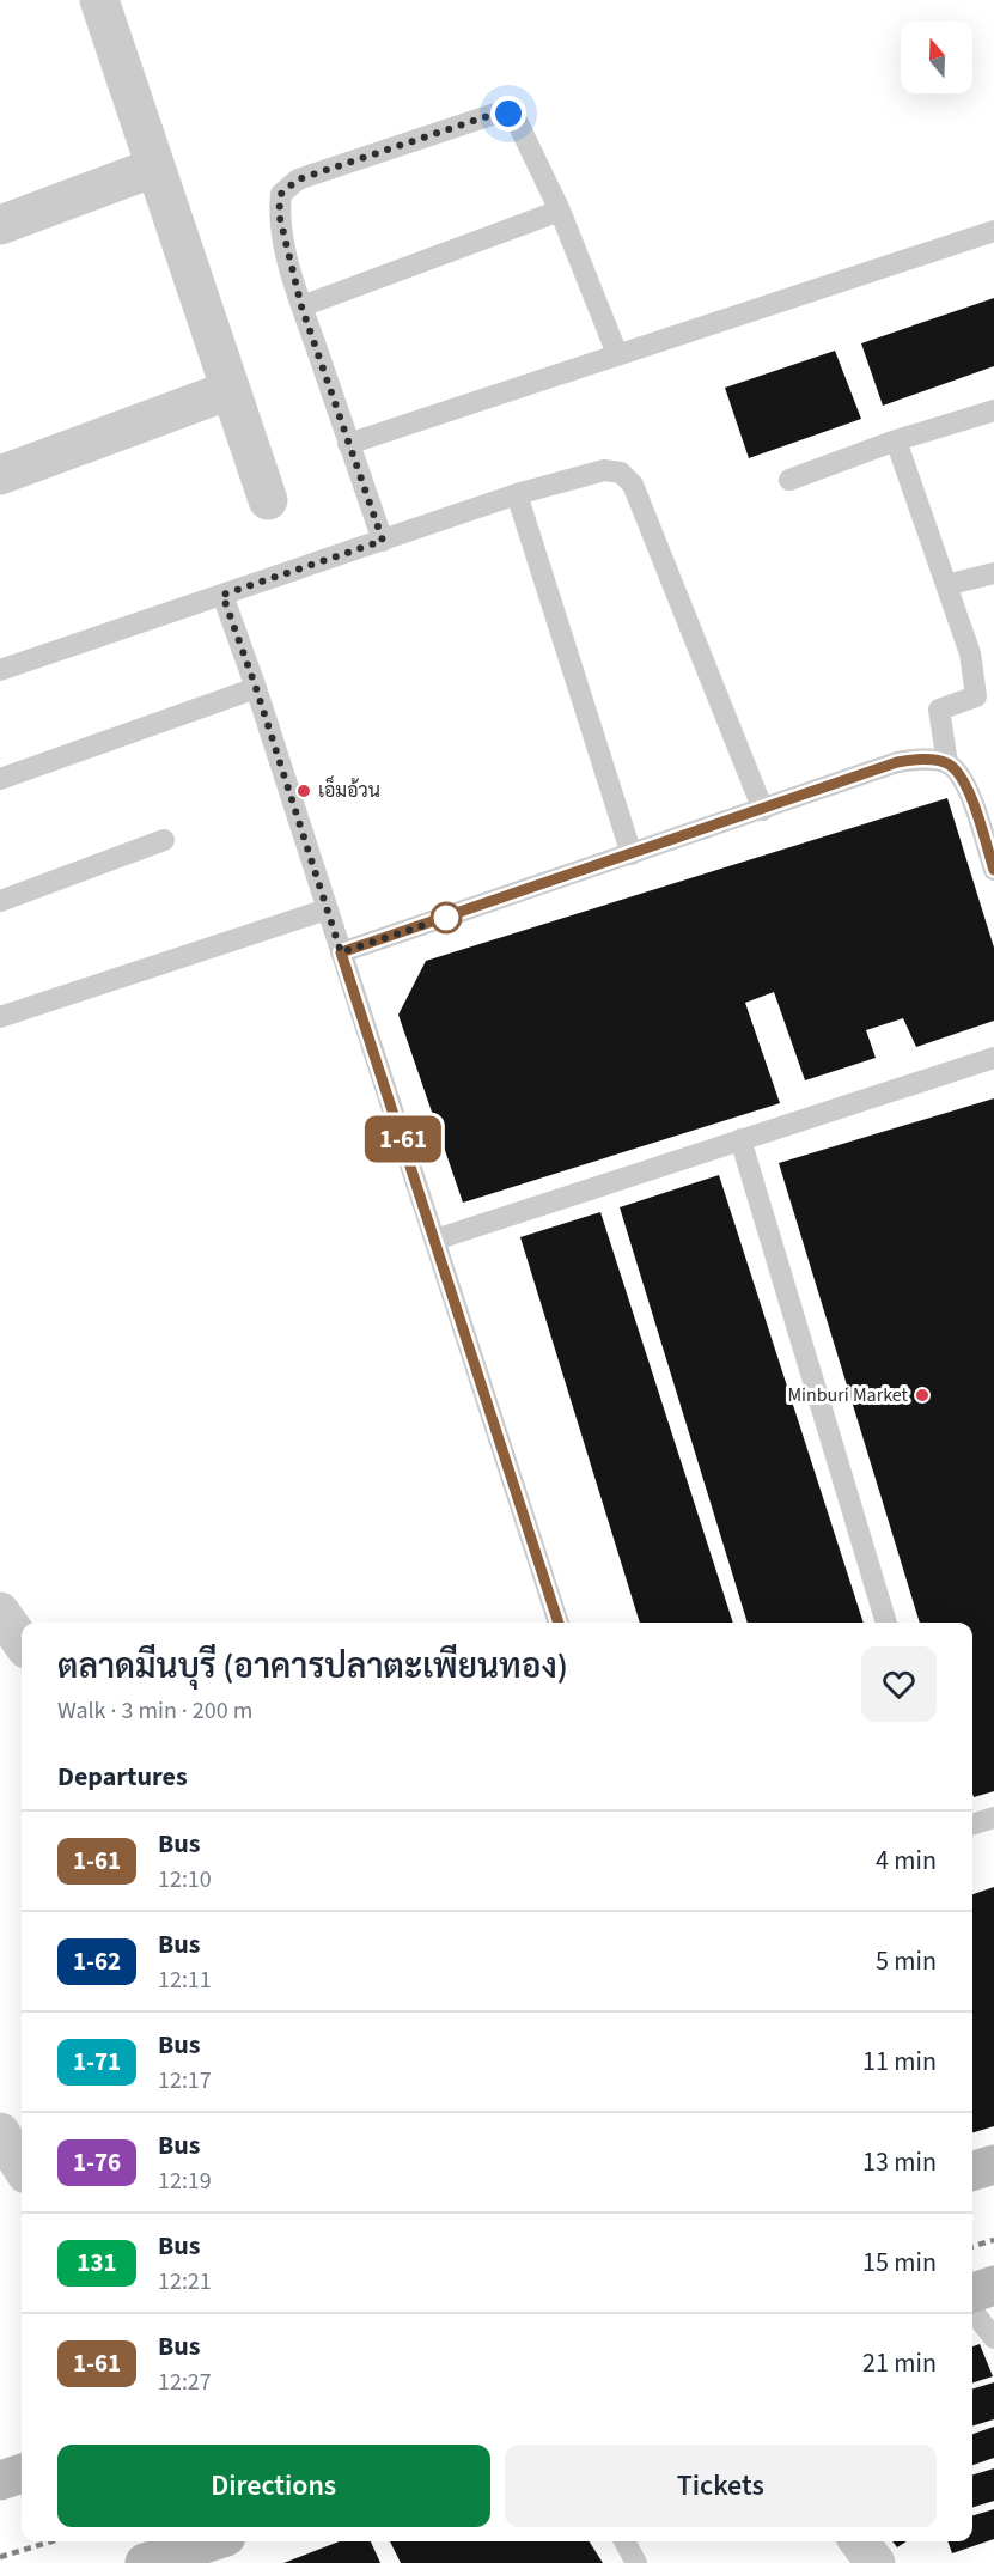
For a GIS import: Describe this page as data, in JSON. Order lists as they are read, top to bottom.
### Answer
{
  "places": ["เอ็มอ้วน", "Minburi Market"],
  "lines": ["bus line 1-61"],
  "north": "top",
  "page": {
    "on_map": "1-61",
    "heading": [
      ["ตลาดมีนบุรี (อาคารปลาตะเพียนทอง)", "Walk · 3 min · 200 m"],
      "Departures"
    ],
    "list": [
      {
        "mark": "1-61",
        "name": "Bus",
        "note": "12:10",
        "value": "4 min"
      },
      {
        "mark": "1-62",
        "name": "Bus",
        "note": "12:11",
        "value": "5 min"
      },
      {
        "mark": "1-71",
        "name": "Bus",
        "note": "12:17",
        "value": "11 min"
      },
      {
        "mark": "1-76",
        "name": "Bus",
        "note": "12:19",
        "value": "13 min"
      },
      {
        "mark": "131",
        "name": "Bus",
        "note": "12:21",
        "value": "15 min"
      },
      {
        "mark": "1-61",
        "name": "Bus",
        "note": "12:27",
        "value": "21 min"
      }
    ],
    "buttons": ["Directions", "Tickets"]
  }
}
